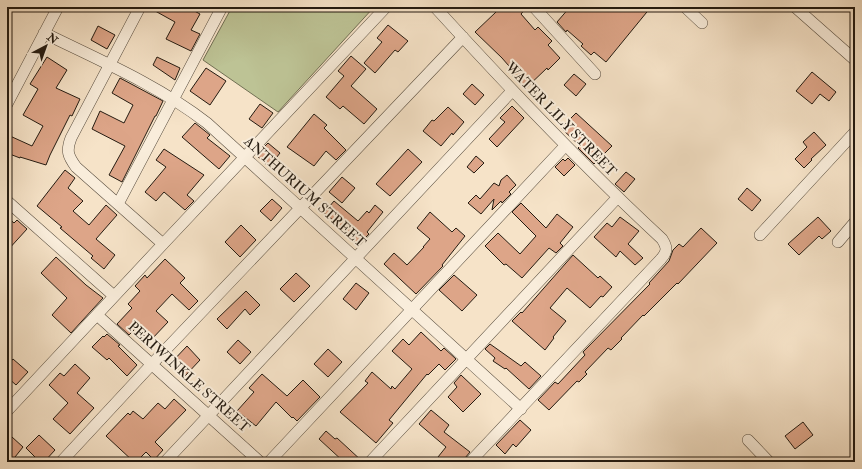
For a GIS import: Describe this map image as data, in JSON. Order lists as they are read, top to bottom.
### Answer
{
  "streets": {
    "street": ["WATER LILY STREET", "ANTHURIUM STREET", "PERIWINKLE STREET"]
  },
  "crossings": [
    ["WATER LILY STREET", "ANTHURIUM STREET"]
  ],
  "north": "top right"
}
